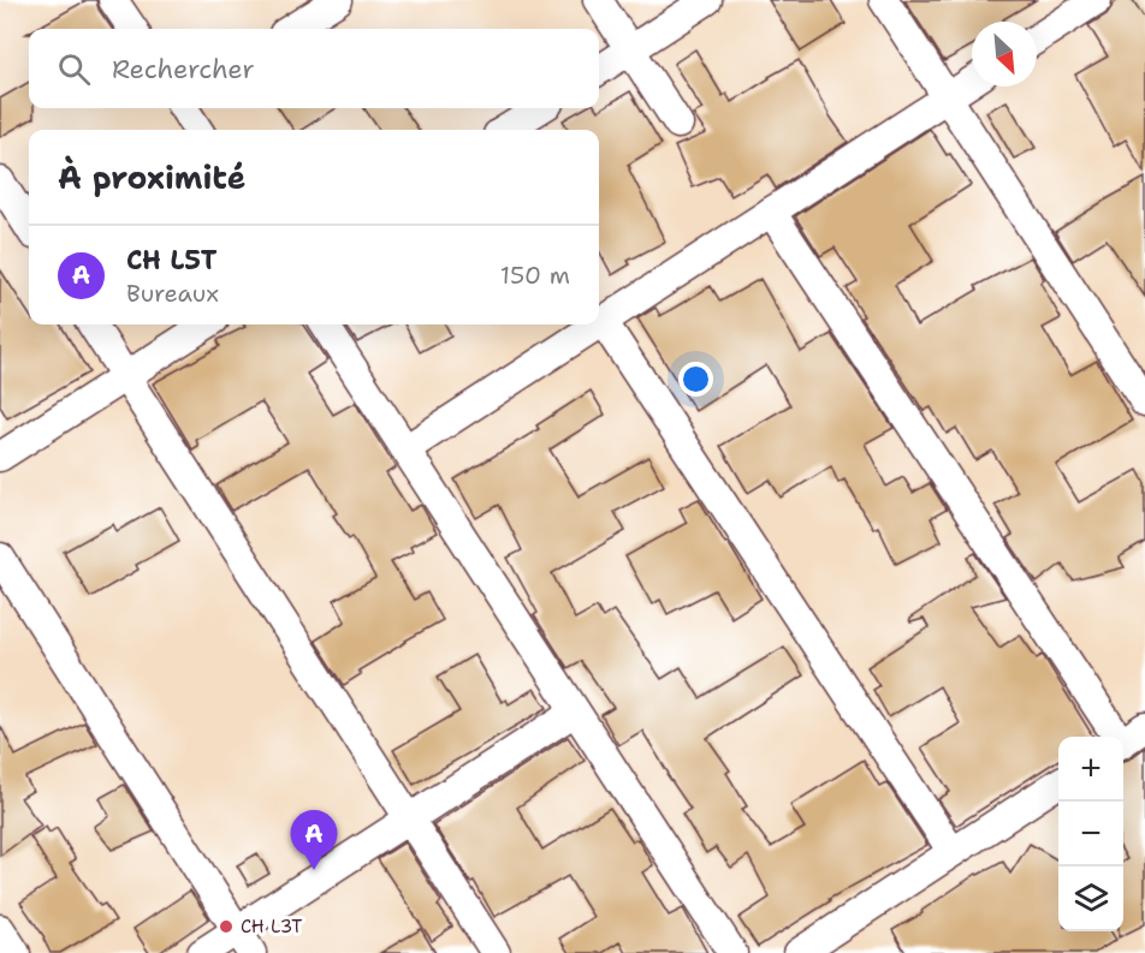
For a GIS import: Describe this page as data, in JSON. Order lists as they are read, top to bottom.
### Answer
{
  "places": ["CH L3T"],
  "north": "bottom right",
  "page": {
    "search": "Rechercher",
    "heading": "À proximité",
    "list": [
      {
        "mark": "A",
        "name": "CH L5T",
        "note": "Bureaux",
        "value": "150 m"
      }
    ],
    "map_buttons": ["+", "−"],
    "pins": "A"
  }
}
